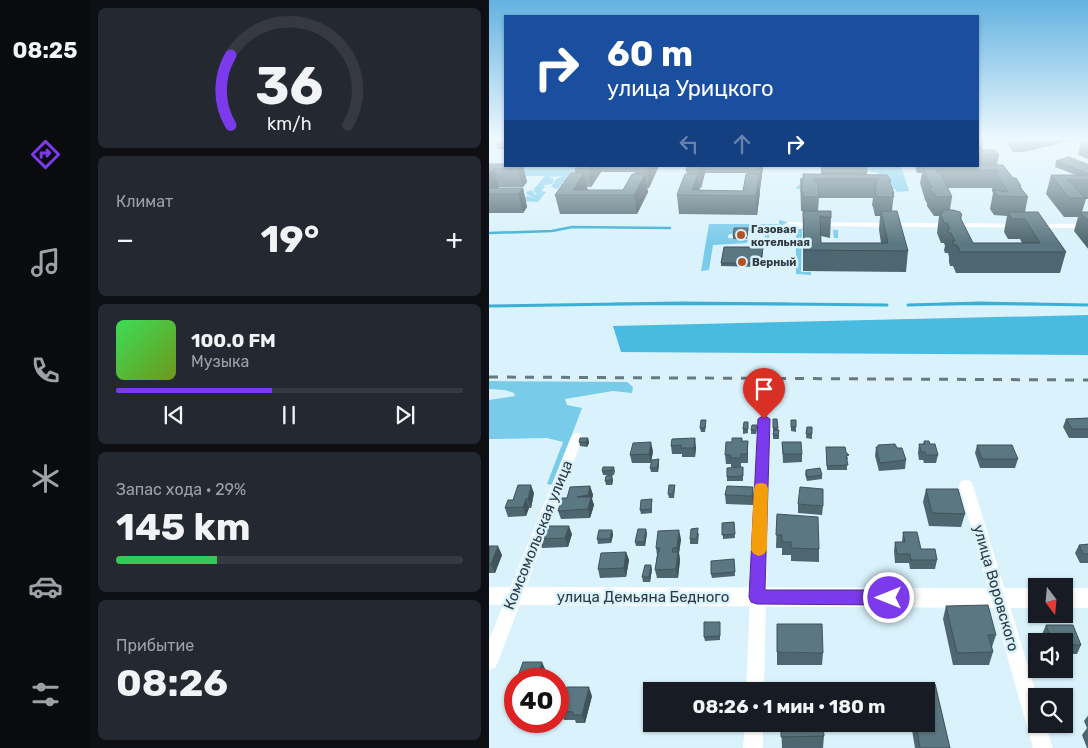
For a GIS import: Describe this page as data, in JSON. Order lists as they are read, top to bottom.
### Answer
{
  "streets": {
    "street": ["Комсомольская улица", "улица Воровского", "улица Демьяна Бедного"]
  },
  "crossings": [
    ["Комсомольская улица", "улица Демьяна Бедного"],
    ["улица Воровского", "улица Демьяна Бедного"]
  ],
  "places": ["Газовая котельная", "Верный"],
  "north": "bottom",
  "page": {
    "tabs": "08:25",
    "turn": ["60 m", "улица Урицкого"],
    "tile": [
      "Климат",
      ["Запас хода · 29%", "145 km"],
      ["Прибытие", "08:26"]
    ],
    "heat": ["−", "19°", "+"],
    "song": ["100.0 FM", "Музыка"],
    "limit": "40",
    "trip": "08:26 · 1 мин · 180 m",
    "gauge": ["36", "km/h"]
  }
}
